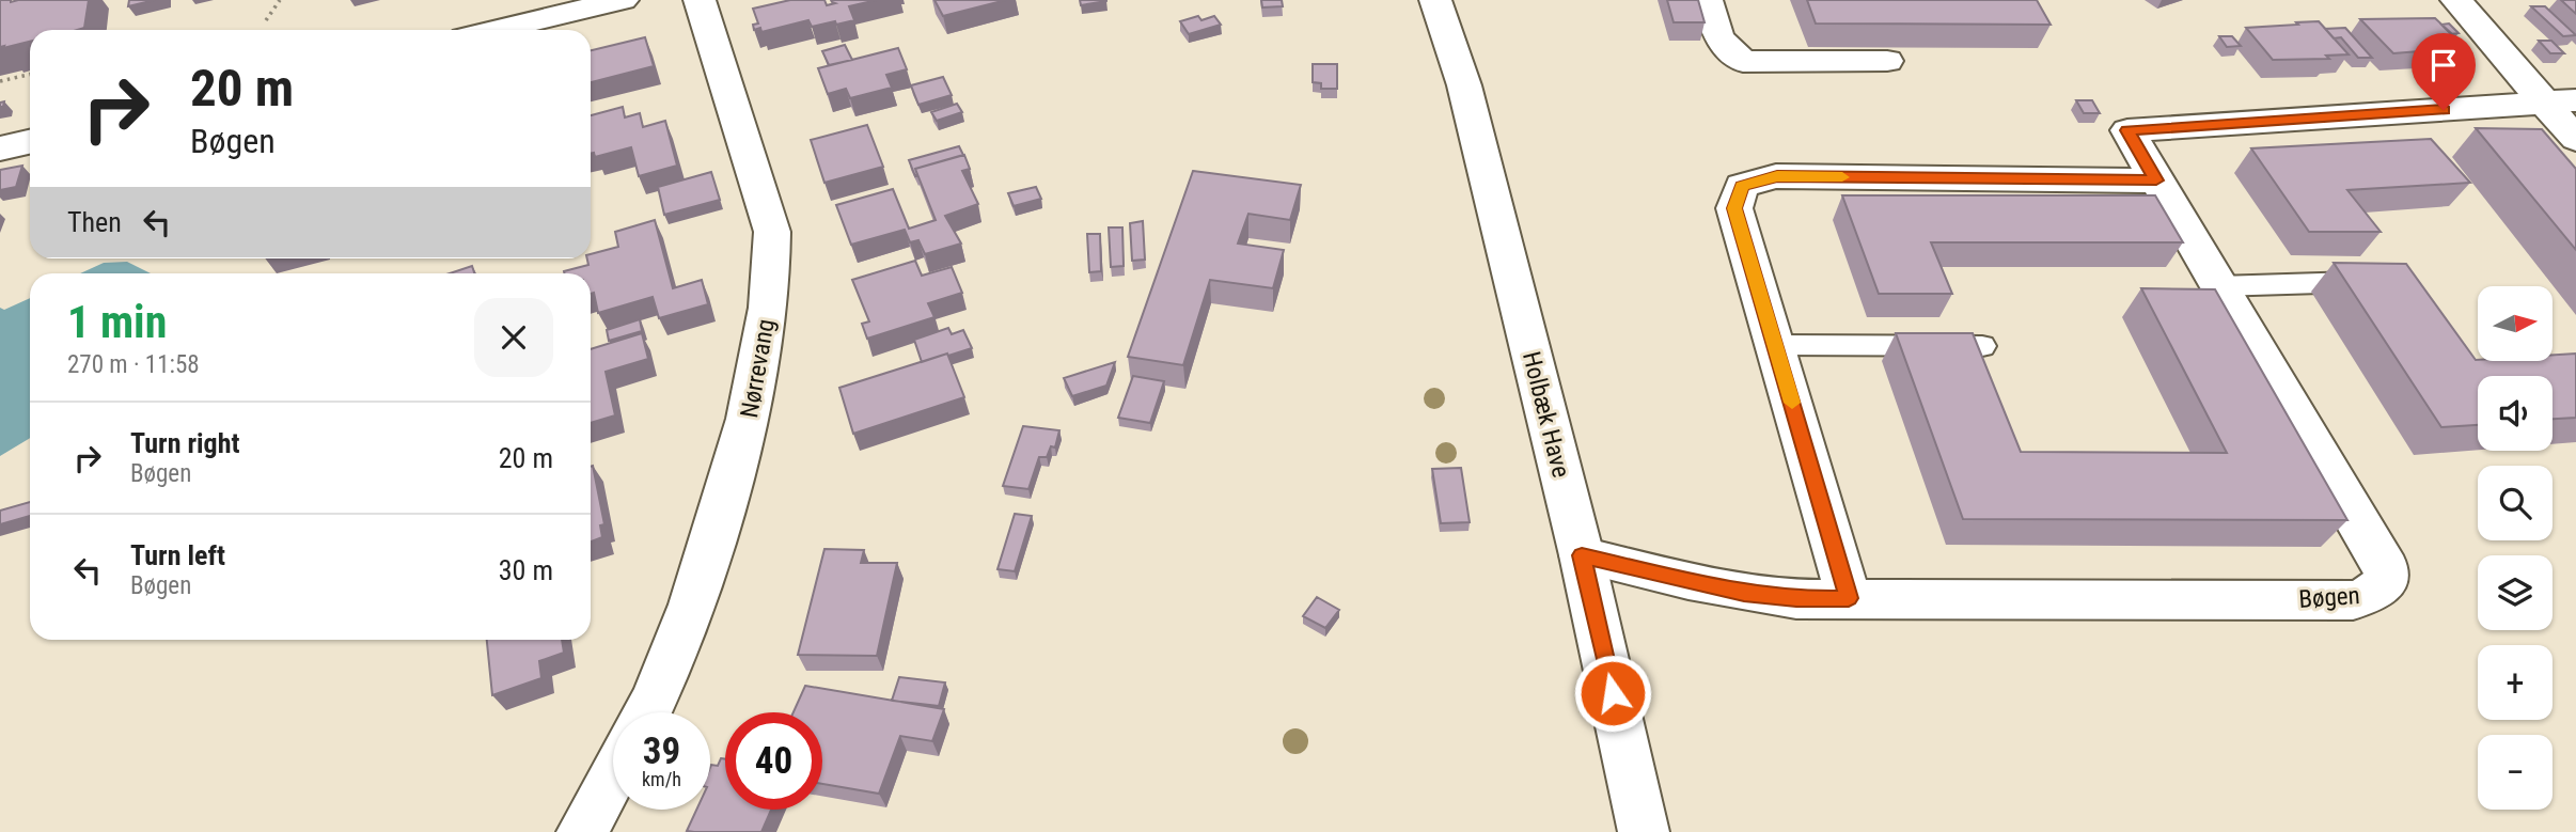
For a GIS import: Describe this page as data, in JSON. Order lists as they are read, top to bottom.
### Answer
{
  "streets": {
    "street": ["Nørrevang", "Holbæk Have", "Bøgen"]
  },
  "crossings": [
    ["Holbæk Have", "Bøgen"]
  ],
  "north": "right",
  "page": {
    "turn": ["20 m", "Bøgen"],
    "then": "Then",
    "heading": ["1 min", "270 m · 11:58"],
    "map_buttons": ["+", "−"],
    "list": [
      {
        "name": "Turn right",
        "note": "Bøgen",
        "value": "20 m"
      },
      {
        "name": "Turn left",
        "note": "Bøgen",
        "value": "30 m"
      }
    ],
    "speed": "39 km/h",
    "limit": "40"
  }
}
